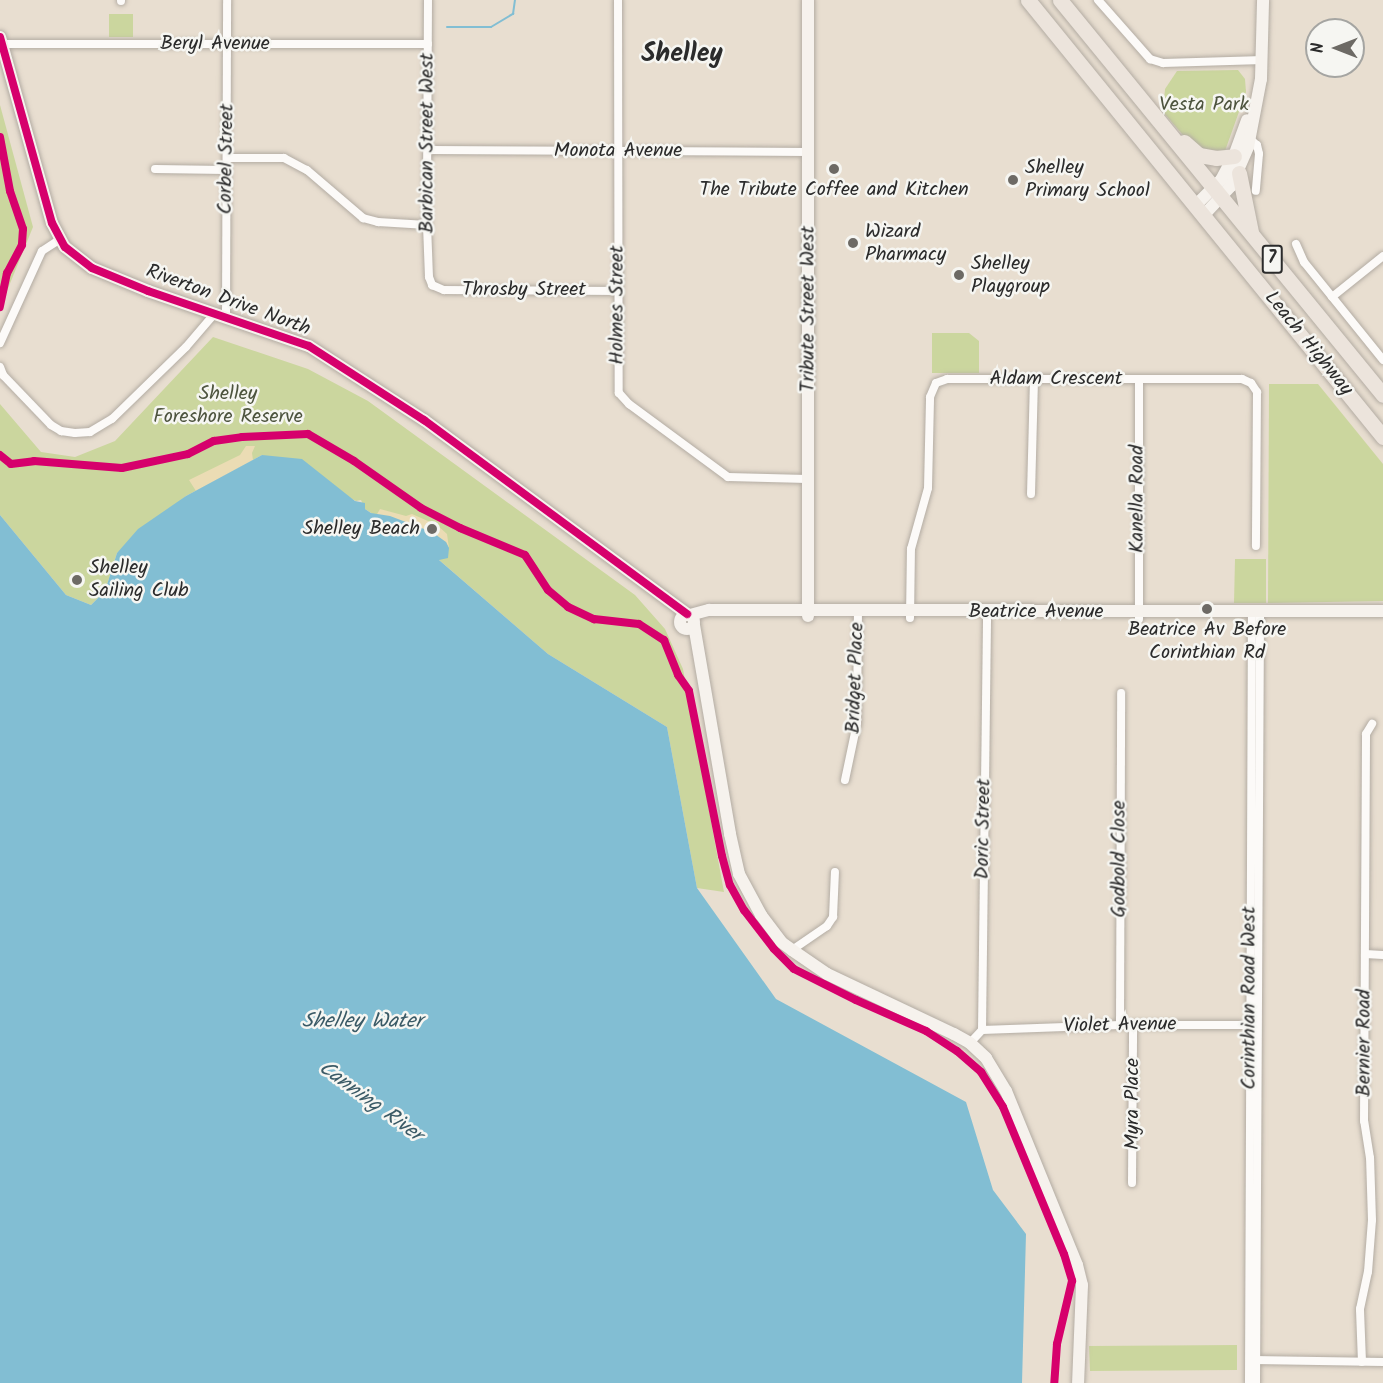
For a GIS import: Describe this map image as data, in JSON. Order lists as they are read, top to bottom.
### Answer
{
  "streets": {
    "highway": ["7", "Leach Highway"],
    "street": [
      "Beryl Avenue",
      "Barbican Street West",
      "Monota Avenue",
      "Corbel Street",
      "Throsby Street",
      "Riverton Drive North",
      "Holmes Street",
      "Tribute Street West",
      "Aldam Crescent",
      "Kanella Road",
      "Beatrice Avenue",
      "Bridget Place",
      "Doric Street",
      "Godbold Close",
      "Corinthian Road West",
      "Violet Avenue",
      "Bernier Road",
      "Myra Place"
    ]
  },
  "crossings": [
    ["Beryl Avenue", "Barbican Street West"],
    ["Beryl Avenue", "Corbel Street"],
    ["Beryl Avenue", "Riverton Drive North"],
    ["Barbican Street West", "Monota Avenue"],
    ["Barbican Street West", "Throsby Street"],
    ["Monota Avenue", "Holmes Street"],
    ["Monota Avenue", "Tribute Street West"],
    ["Corbel Street", "Riverton Drive North"],
    ["Throsby Street", "Holmes Street"],
    ["Riverton Drive North", "Beatrice Avenue"],
    ["Holmes Street", "Tribute Street West"],
    ["Tribute Street West", "Beatrice Avenue"],
    ["Aldam Crescent", "Kanella Road"],
    ["Aldam Crescent", "Beatrice Avenue"],
    ["Kanella Road", "Beatrice Avenue"],
    ["Beatrice Avenue", "Bridget Place"],
    ["Beatrice Avenue", "Doric Street"],
    ["Beatrice Avenue", "Corinthian Road West"],
    ["Doric Street", "Violet Avenue"],
    ["Godbold Close", "Violet Avenue"],
    ["Corinthian Road West", "Violet Avenue"],
    ["Violet Avenue", "Myra Place"]
  ],
  "districts": ["Shelley"],
  "water": ["Shelley Water", "Canning River"],
  "parks": ["Vesta Park", "Shelley Foreshore Reserve"],
  "places": [
    "The Tribute Coffee and Kitchen",
    "Shelley Primary School",
    "Wizard Pharmacy",
    "Shelley Playgroup",
    "Shelley Beach",
    "Shelley Sailing Club",
    "Beatrice Av Before Corinthian Rd"
  ],
  "north": "left"
}
